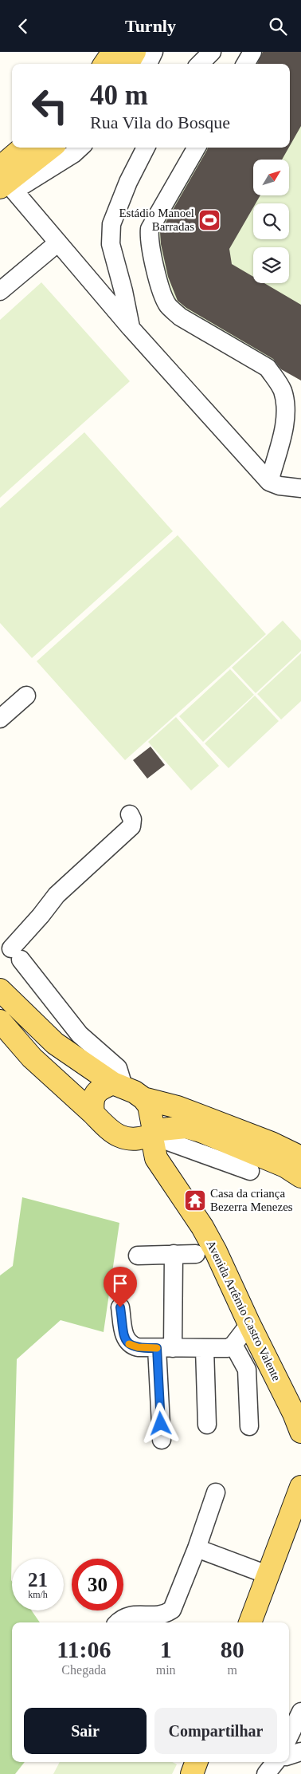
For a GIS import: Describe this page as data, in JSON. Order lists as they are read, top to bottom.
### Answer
{
  "streets": {
    "main road": ["Avenida Artêmio Castro Valente"]
  },
  "places": {
    "sports": ["Estádio Manoel Barradas"],
    "temple": ["Casa da criança Bezerra Menezes"]
  },
  "north": "top right",
  "page": {
    "header": "Turnly",
    "turn": ["40 m", "Rua Vila do Bosque"],
    "speed": "21 km/h",
    "limit": "30",
    "eta": [
      "11:06",
      "Chegada",
      "1",
      "min",
      "80",
      "m"
    ],
    "buttons": ["Sair", "Compartilhar"]
  }
}
